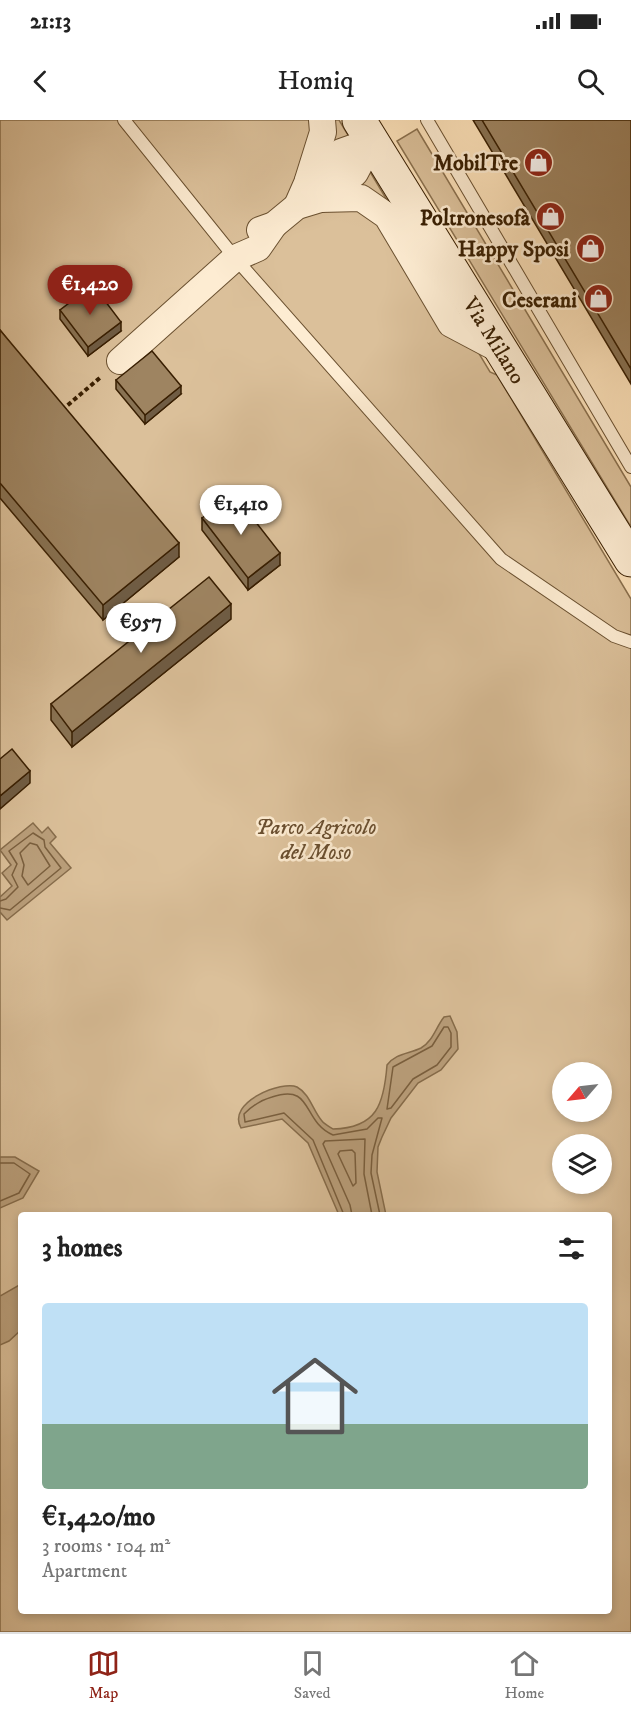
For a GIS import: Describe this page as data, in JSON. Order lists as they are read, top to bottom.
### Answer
{
  "streets": {
    "main road": ["Via Milano"]
  },
  "parks": ["Parco Agricolo del Moso"],
  "places": {
    "shop": [
      "MobilTre",
      "Poltronesofà",
      "Happy Sposi",
      "Ceserani"
    ]
  },
  "north": "bottom left",
  "page": {
    "status": "21:13",
    "header": "Homiq",
    "price": ["€1,420", "€1,410", "€957"],
    "heading": "3 homes",
    "list": [
      {
        "name": "€1,420/mo",
        "note": "3 rooms · 104 m² · Apartment"
      }
    ],
    "tabs": ["Map", "Saved", "Home"]
  }
}
